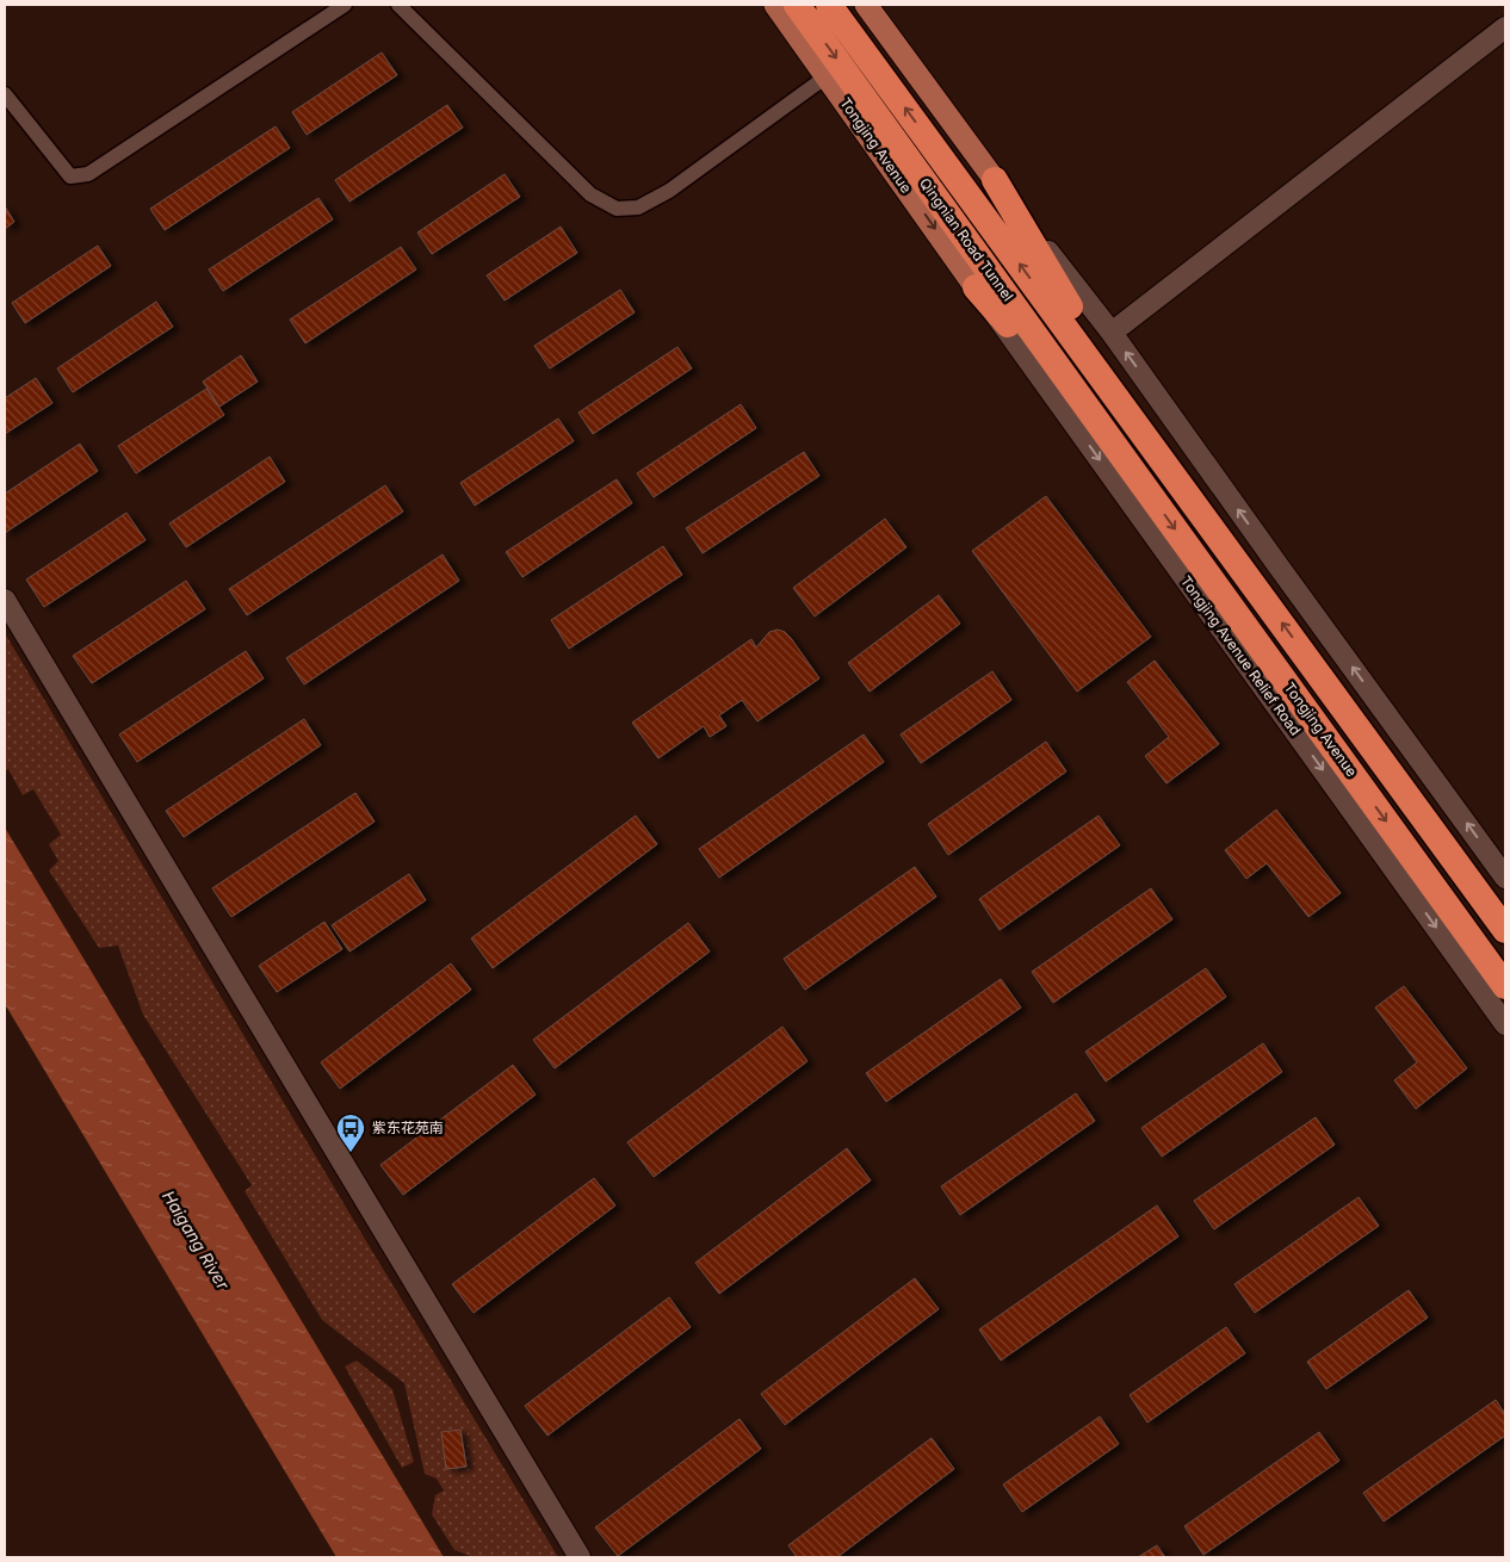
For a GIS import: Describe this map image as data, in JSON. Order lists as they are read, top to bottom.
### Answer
{
  "streets": {
    "highway": ["Tongjing Avenue", "Qingnian Road Tunnel"],
    "street": ["Tongjing Avenue Relief Road"]
  },
  "crossings": [
    ["Tongjing Avenue", "Qingnian Road Tunnel"],
    ["Tongjing Avenue", "Tongjing Avenue Relief Road"]
  ],
  "one_way": ["Tongjing Avenue"],
  "water": ["Haigang River"],
  "places": {
    "bus stop": ["紫东花苑南"]
  }
}
